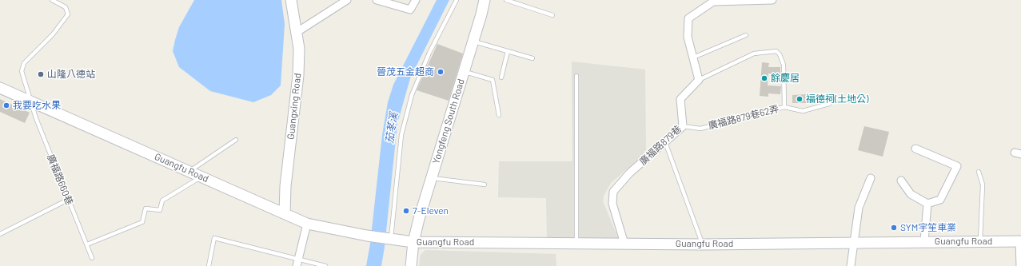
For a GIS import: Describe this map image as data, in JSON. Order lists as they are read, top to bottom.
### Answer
{
  "streets": {
    "street": [
      "Guangxing Road",
      "Yongfeng South Road",
      "廣福路879巷",
      "Guangfu Road"
    ],
    "lane": ["廣福路879巷62弄", "廣福路660巷"]
  },
  "crossings": [
    ["Guangxing Road", "Guangfu Road"],
    ["廣福路879巷62弄", "廣福路879巷"],
    ["Yongfeng South Road", "Guangfu Road"],
    ["廣福路879巷", "Guangfu Road"],
    ["Guangfu Road", "廣福路660巷"]
  ],
  "water": ["茄苳溪"],
  "places": [
    "晉茂五金超商",
    "山隆八德站",
    "餘慶居",
    "福德祠(土地公)",
    "我要吃水果",
    "7-Eleven",
    "SYM宇笙車業"
  ]
}
